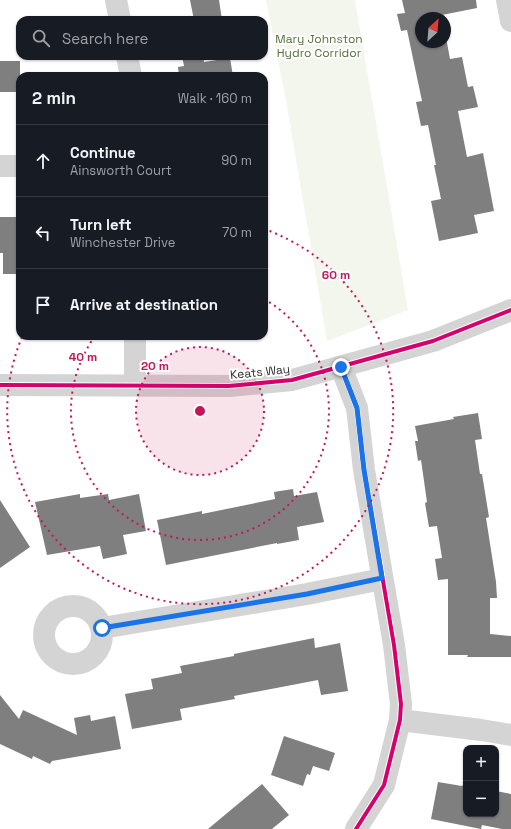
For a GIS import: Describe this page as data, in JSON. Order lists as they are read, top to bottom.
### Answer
{
  "streets": {
    "street": ["Keats Way"]
  },
  "parks": ["Mary Johnston Hydro Corridor"],
  "north": "top right",
  "page": {
    "search": "Search here",
    "heading": ["2 min", "Walk · 160 m"],
    "list": [
      ["Continue", "Ainsworth Court", "90 m"],
      ["Turn left", "Winchester Drive", "70 m"],
      "Arrive at destination"
    ],
    "map_buttons": ["+", "−"]
  },
  "rings": ["60 m", "40 m", "20 m"]
}
